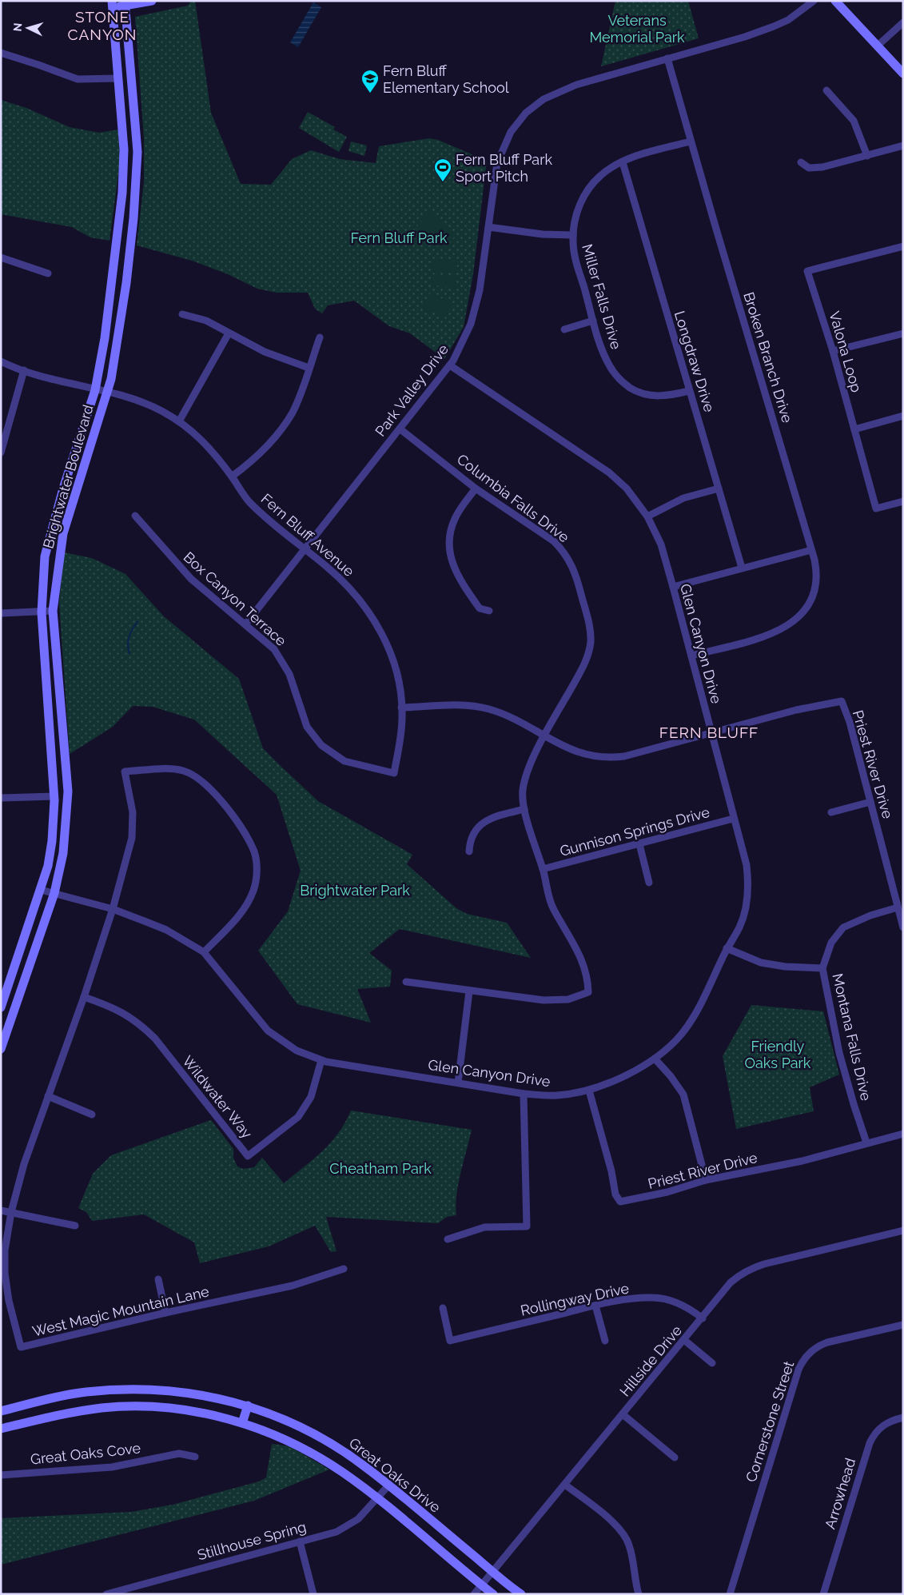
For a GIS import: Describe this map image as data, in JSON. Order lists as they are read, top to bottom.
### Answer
{
  "streets": {
    "street": [
      "Miller Falls Drive",
      "Valona Loop",
      "Broken Branch Drive",
      "Longdraw Drive",
      "Park Valley Drive",
      "Brightwater Boulevard",
      "Columbia Falls Drive",
      "Fern Bluff Avenue",
      "Box Canyon Terrace",
      "Glen Canyon Drive",
      "Priest River Drive",
      "Gunnison Springs Drive",
      "Montana Falls Drive",
      "Wildwater Way",
      "Rollingway Drive",
      "West Magic Mountain Lane",
      "Hillside Drive",
      "Cornerstone Street",
      "Great Oaks Cove",
      "Great Oaks Drive",
      "Arrowhead",
      "Stillhouse Spring"
    ]
  },
  "crossings": [
    ["Miller Falls Drive", "Broken Branch Drive"],
    ["Miller Falls Drive", "Longdraw Drive"],
    ["Broken Branch Drive", "Park Valley Drive"],
    ["Broken Branch Drive", "Glen Canyon Drive"],
    ["Park Valley Drive", "Columbia Falls Drive"],
    ["Park Valley Drive", "Fern Bluff Avenue"],
    ["Park Valley Drive", "Box Canyon Terrace"],
    ["Park Valley Drive", "Glen Canyon Drive"],
    ["Brightwater Boulevard", "Fern Bluff Avenue"],
    ["Brightwater Boulevard", "Glen Canyon Drive"],
    ["Columbia Falls Drive", "Gunnison Springs Drive"],
    ["Fern Bluff Avenue", "Box Canyon Terrace"],
    ["Glen Canyon Drive", "Priest River Drive"],
    ["Glen Canyon Drive", "Gunnison Springs Drive"],
    ["Glen Canyon Drive", "Wildwater Way"],
    ["Glen Canyon Drive", "West Magic Mountain Lane"],
    ["Priest River Drive", "Montana Falls Drive"],
    ["Wildwater Way", "West Magic Mountain Lane"],
    ["Rollingway Drive", "Hillside Drive"],
    ["Hillside Drive", "Great Oaks Drive"],
    ["Great Oaks Drive", "Stillhouse Spring"]
  ],
  "districts": ["STONE CANYON", "FERN BLUFF"],
  "parks": [
    "Veterans Memorial Park",
    "Fern Bluff Park",
    "Brightwater Park",
    "Friendly Oaks Park",
    "Cheatham Park"
  ],
  "places": {
    "school or university": ["Fern Bluff Elementary School"],
    "sports": ["Fern Bluff Park Sport Pitch"]
  },
  "north": "left"
}
